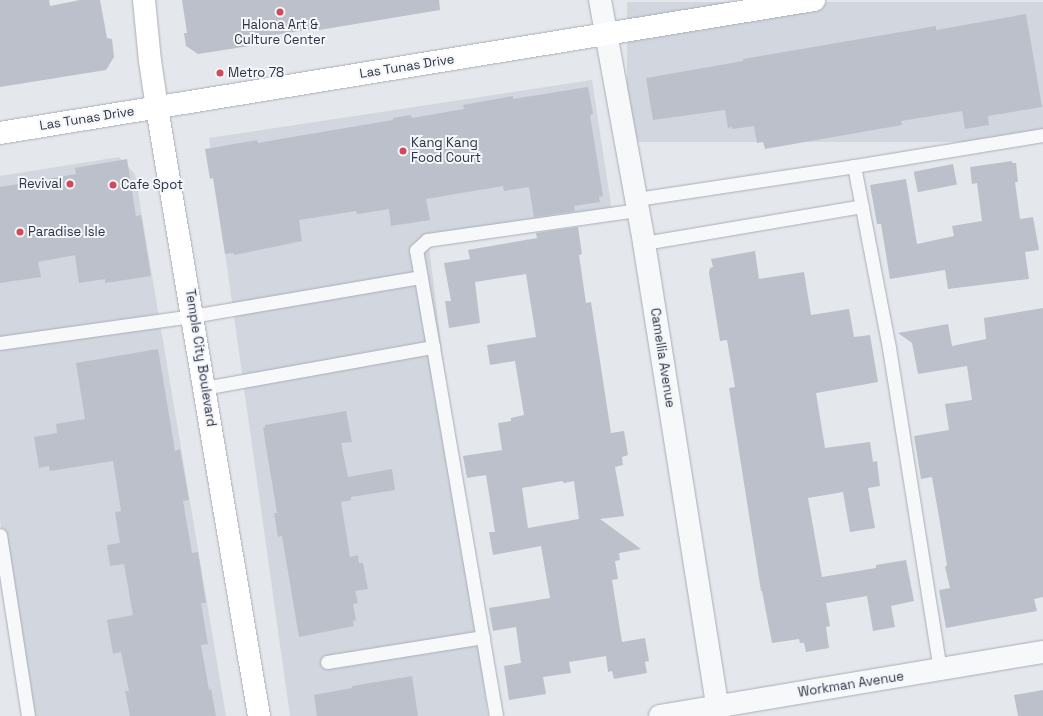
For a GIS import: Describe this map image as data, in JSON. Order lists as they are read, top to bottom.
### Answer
{
  "streets": {
    "main road": ["Las Tunas Drive", "Temple City Boulevard"],
    "street": ["Camellia Avenue", "Workman Avenue"]
  },
  "crossings": [
    ["Las Tunas Drive", "Temple City Boulevard"],
    ["Las Tunas Drive", "Camellia Avenue"],
    ["Camellia Avenue", "Workman Avenue"]
  ],
  "places": [
    "Halona Art & Culture Center",
    "Metro 78",
    "Kang Kang Food Court",
    "Revival",
    "Cafe Spot",
    "Paradise Isle"
  ]
}
